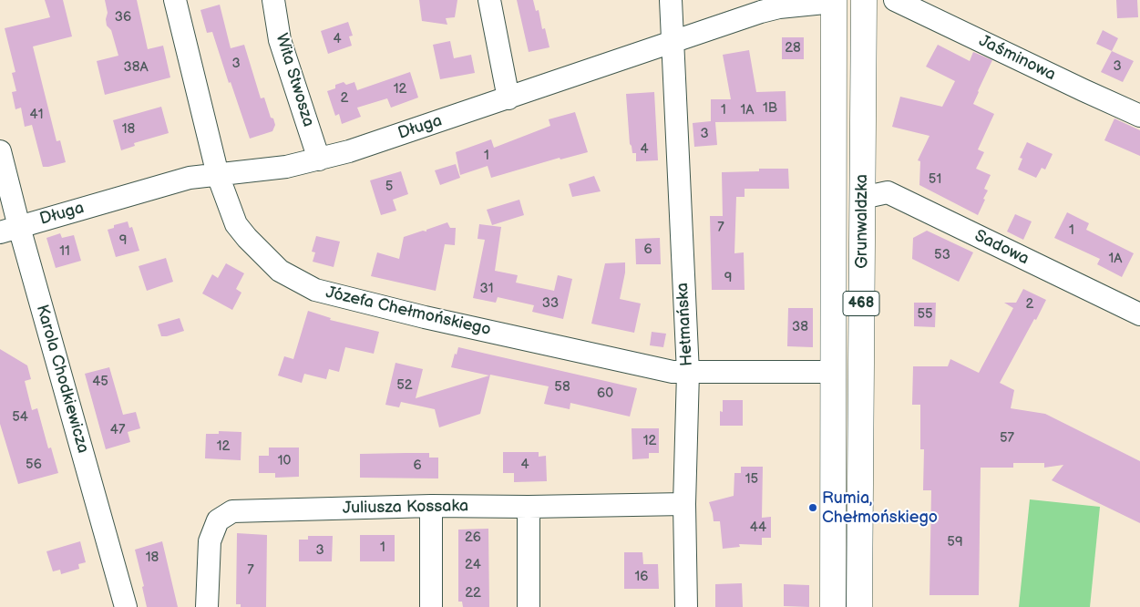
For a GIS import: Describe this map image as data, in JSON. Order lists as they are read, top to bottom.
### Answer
{
  "streets": {
    "main road": ["Grunwaldzka", "468"],
    "street": [
      "Jaśminowa",
      "Wita Stwosza",
      "Długa",
      "Sadowa",
      "Józefa Chełmońskiego",
      "Hetmańska",
      "Karola Chodkiewicza",
      "Juliusza Kossaka"
    ]
  },
  "crossings": [
    ["Wita Stwosza", "Długa"],
    ["Długa", "Grunwaldzka"],
    ["Długa", "Józefa Chełmońskiego"],
    ["Długa", "Hetmańska"],
    ["Długa", "Karola Chodkiewicza"],
    ["Grunwaldzka", "Sadowa"],
    ["Grunwaldzka", "Józefa Chełmońskiego"],
    ["Józefa Chełmońskiego", "Hetmańska"],
    ["Hetmańska", "Juliusza Kossaka"]
  ],
  "places": ["Rumia, Chełmońskiego"],
  "house_numbers": [
    "36",
    "4",
    "28",
    "3",
    "3",
    "38A",
    "12",
    "2",
    "1B",
    "1",
    "1A",
    "41",
    "18",
    "3",
    "4",
    "1",
    "51",
    "5",
    "7",
    "1",
    "9",
    "6",
    "11",
    "53",
    "1A",
    "9",
    "31",
    "33",
    "2",
    "55",
    "38",
    "45",
    "52",
    "58",
    "60",
    "54",
    "47",
    "57",
    "12",
    "12",
    "10",
    "56",
    "4",
    "6",
    "15",
    "44",
    "26",
    "59",
    "1",
    "3",
    "18",
    "24",
    "7",
    "16",
    "22"
  ]
}
